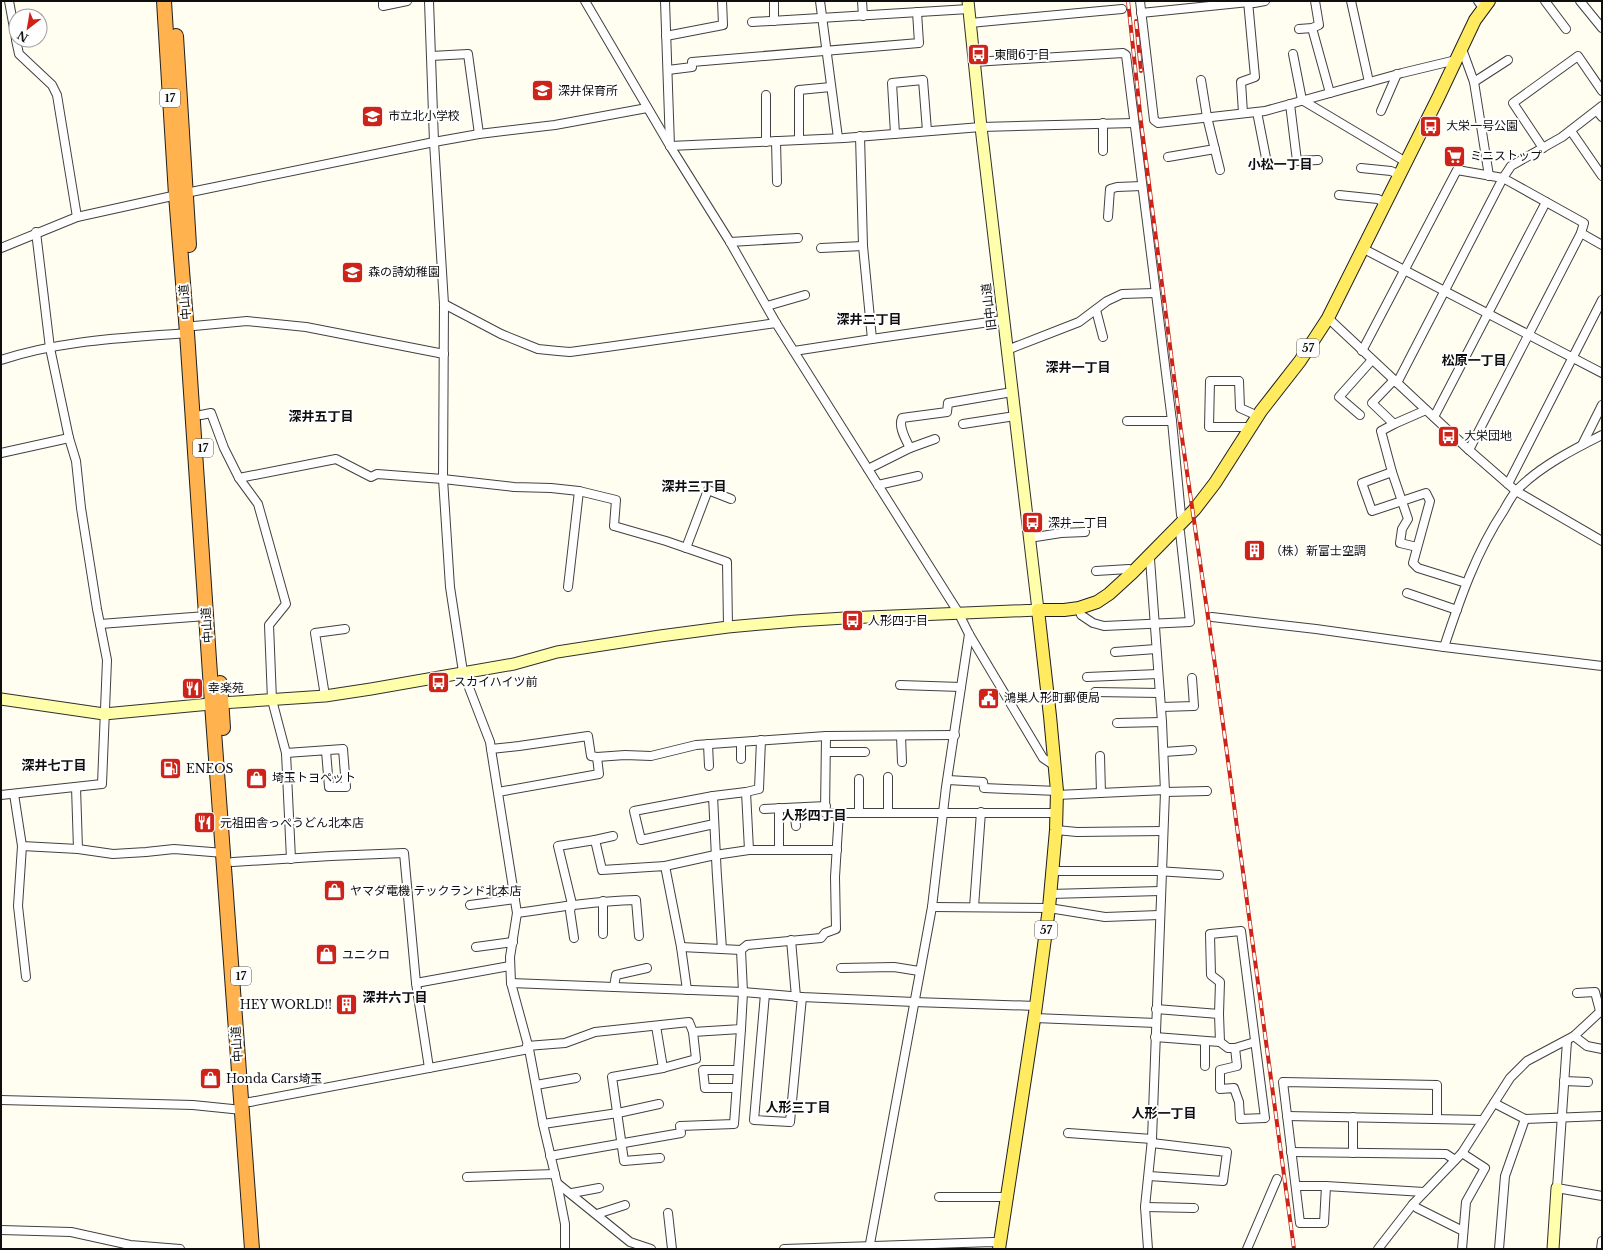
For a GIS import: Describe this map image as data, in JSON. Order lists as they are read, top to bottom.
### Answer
{
  "streets": {
    "highway": ["17", "中山道"],
    "main road": ["57"],
    "street": ["旧中山道"]
  },
  "crossings": [
    ["旧中山道", "57"]
  ],
  "districts": [
    "小松一丁目",
    "深井二丁目",
    "松原一丁目",
    "深井一丁目",
    "深井五丁目",
    "深井三丁目",
    "深井七丁目",
    "人形四丁目",
    "深井六丁目",
    "人形三丁目",
    "人形一丁目"
  ],
  "places": {
    "bus stop": [
      "東間6丁目",
      "大栄一号公園",
      "大栄団地",
      "深井一丁目",
      "人形四丁目",
      "スカイハイツ前"
    ],
    "school or university": ["深井保育所", "市立北小学校", "森の詩幼稚園"],
    "supermarket": ["ミニストップ"],
    "building": ["（株）新富士空調", "HEY WORLD!!"],
    "restaurant": ["幸楽苑", "元祖田舎っぺうどん北本店"],
    "public building": ["鴻巣人形町郵便局"],
    "fuel station": ["ENEOS"],
    "shop": [
      "埼玉トヨペット",
      "ヤマダ電機 テックランド北本店",
      "ユニクロ",
      "Honda Cars埼玉"
    ]
  },
  "north": "bottom left"
}
